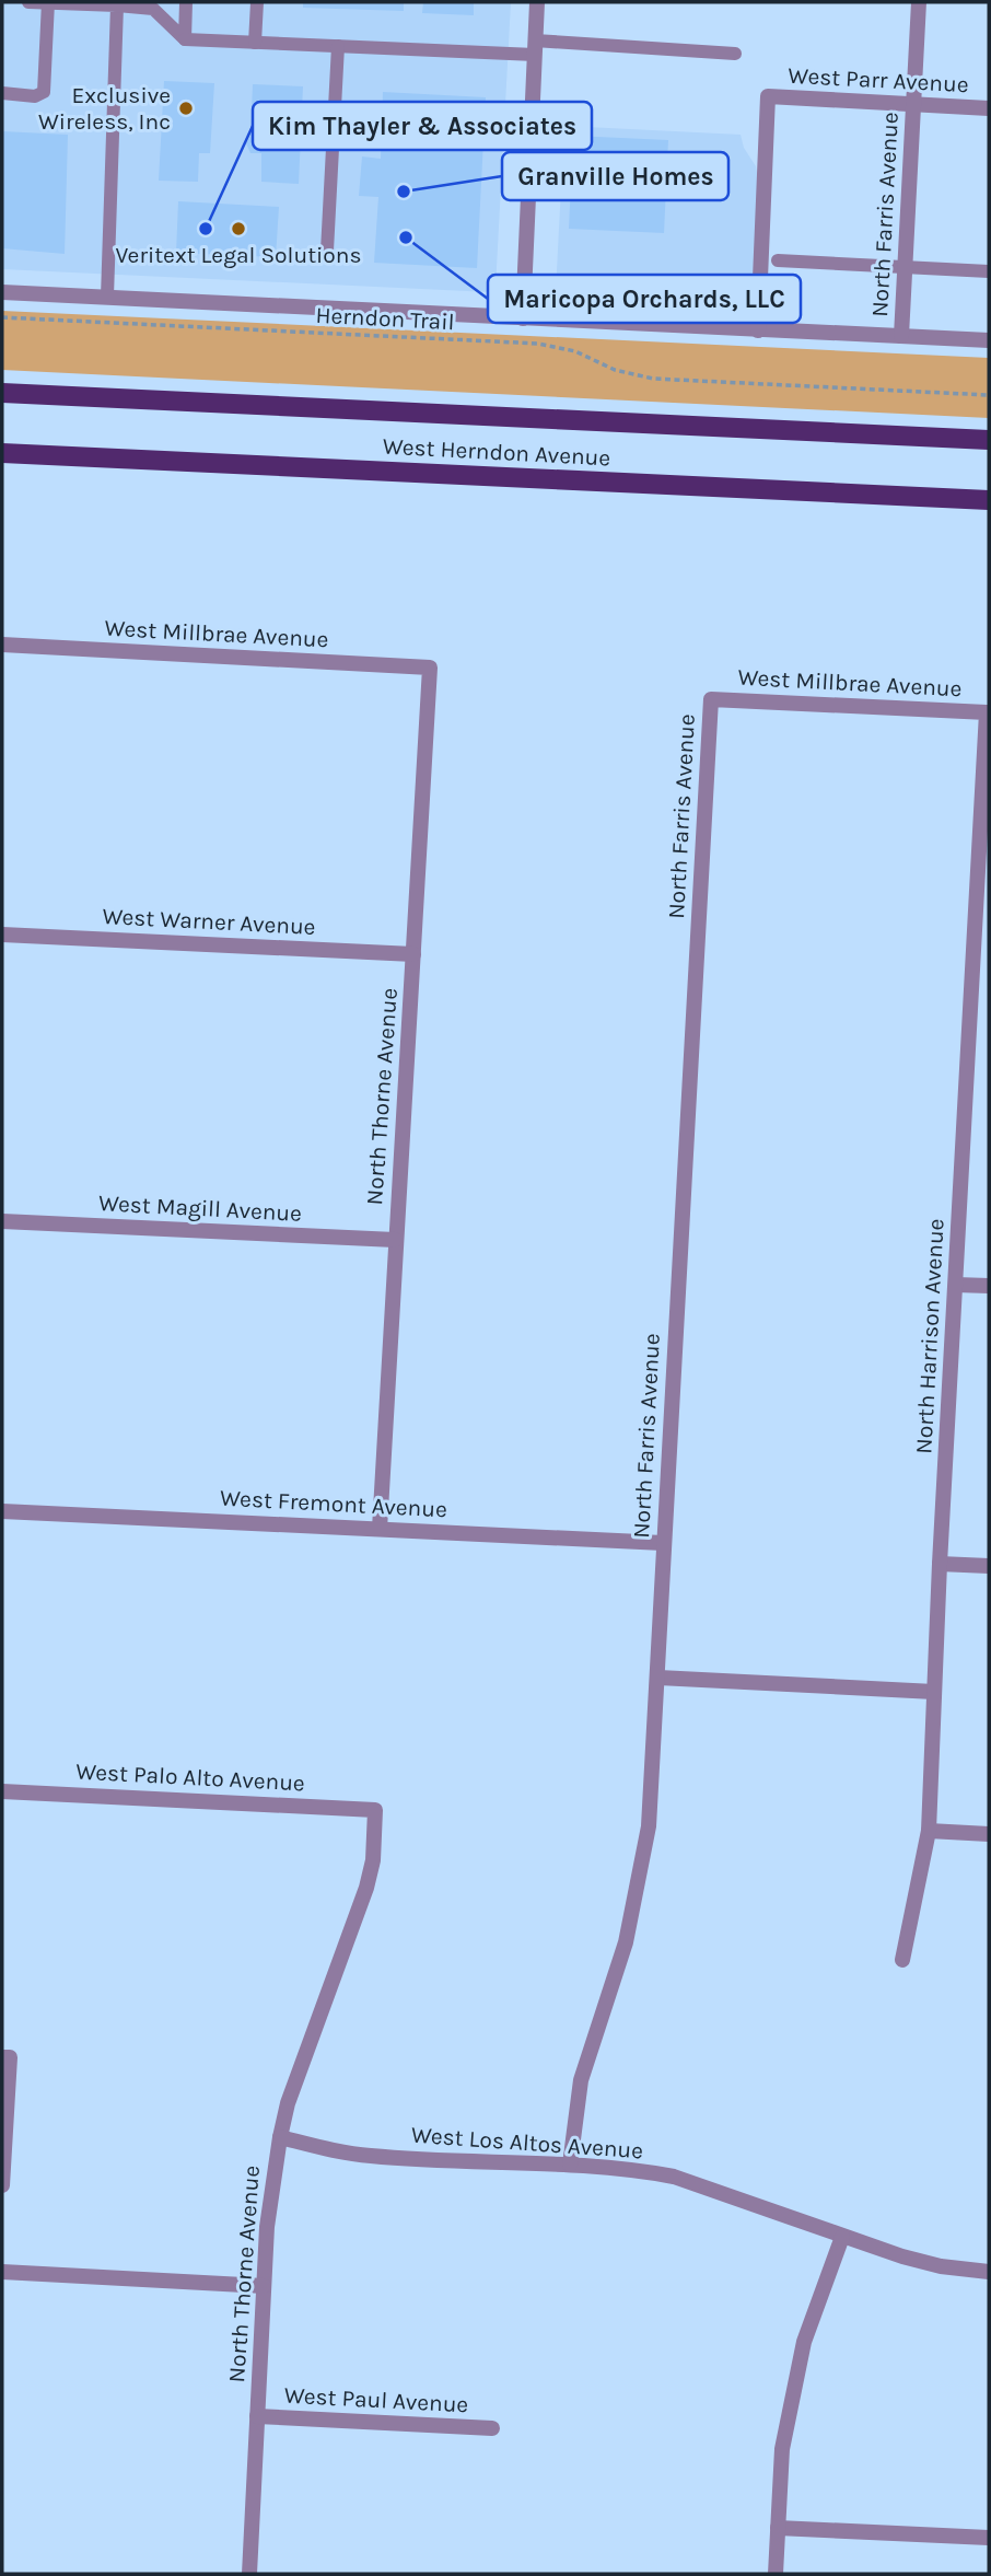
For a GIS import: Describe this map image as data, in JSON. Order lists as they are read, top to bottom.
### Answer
{
  "streets": {
    "main road": ["West Herndon Avenue"],
    "street": [
      "West Parr Avenue",
      "North Farris Avenue",
      "West Millbrae Avenue",
      "West Warner Avenue",
      "North Thorne Avenue",
      "West Magill Avenue",
      "North Harrison Avenue",
      "West Fremont Avenue",
      "West Palo Alto Avenue",
      "West Los Altos Avenue",
      "West Paul Avenue"
    ],
    "path": ["Herndon Trail"]
  },
  "crossings": [
    ["West Parr Avenue", "North Farris Avenue"],
    ["North Farris Avenue", "West Millbrae Avenue"],
    ["North Farris Avenue", "West Fremont Avenue"],
    ["North Farris Avenue", "West Los Altos Avenue"],
    ["West Millbrae Avenue", "North Thorne Avenue"],
    ["West Millbrae Avenue", "North Harrison Avenue"],
    ["West Warner Avenue", "North Thorne Avenue"],
    ["North Thorne Avenue", "West Magill Avenue"],
    ["North Thorne Avenue", "West Fremont Avenue"],
    ["North Thorne Avenue", "West Palo Alto Avenue"],
    ["North Thorne Avenue", "West Los Altos Avenue"],
    ["North Thorne Avenue", "West Paul Avenue"]
  ],
  "places": [
    "Exclusive Wireless, Inc",
    "Granville Homes",
    "Kim Thayler & Associates",
    "Veritext Legal Solutions",
    "Maricopa Orchards, LLC"
  ]
}
